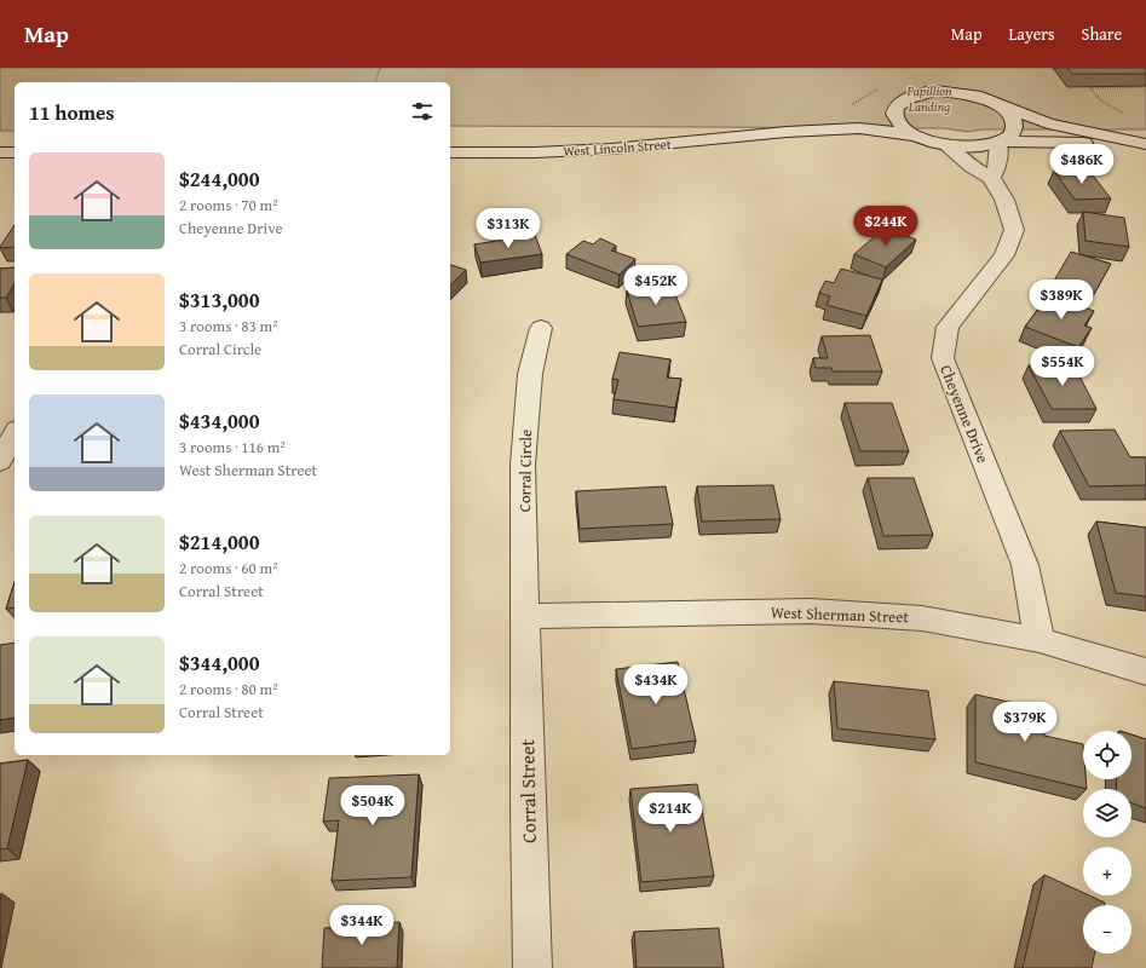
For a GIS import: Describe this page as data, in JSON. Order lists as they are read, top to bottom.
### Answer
{
  "streets": {
    "street": [
      "West Lincoln Street",
      "Cheyenne Drive",
      "Corral Circle",
      "West Sherman Street",
      "Corral Street"
    ]
  },
  "crossings": [
    ["Cheyenne Drive", "West Sherman Street"],
    ["Corral Circle", "West Sherman Street"],
    ["Corral Circle", "Corral Street"],
    ["West Sherman Street", "Corral Street"]
  ],
  "parks": ["Papillion Landing"],
  "page": {
    "header": "Map",
    "nav": ["Map", "Layers", "Share"],
    "heading": "11 homes",
    "list": [
      {
        "name": "$244,000",
        "note": "2 rooms · 70 m² · Cheyenne Drive"
      },
      {
        "name": "$313,000",
        "note": "3 rooms · 83 m² · Corral Circle"
      },
      {
        "name": "$434,000",
        "note": "3 rooms · 116 m² · West Sherman Street"
      },
      {
        "name": "$214,000",
        "note": "2 rooms · 60 m² · Corral Street"
      },
      {
        "name": "$344,000",
        "note": "2 rooms · 80 m² · Corral Street"
      }
    ],
    "price": [
      "$486K",
      "$244K",
      "$313K",
      "$452K",
      "$389K",
      "$554K",
      "$434K",
      "$379K",
      "$504K",
      "$214K",
      "$344K"
    ],
    "map_buttons": ["+", "−"]
  }
}
